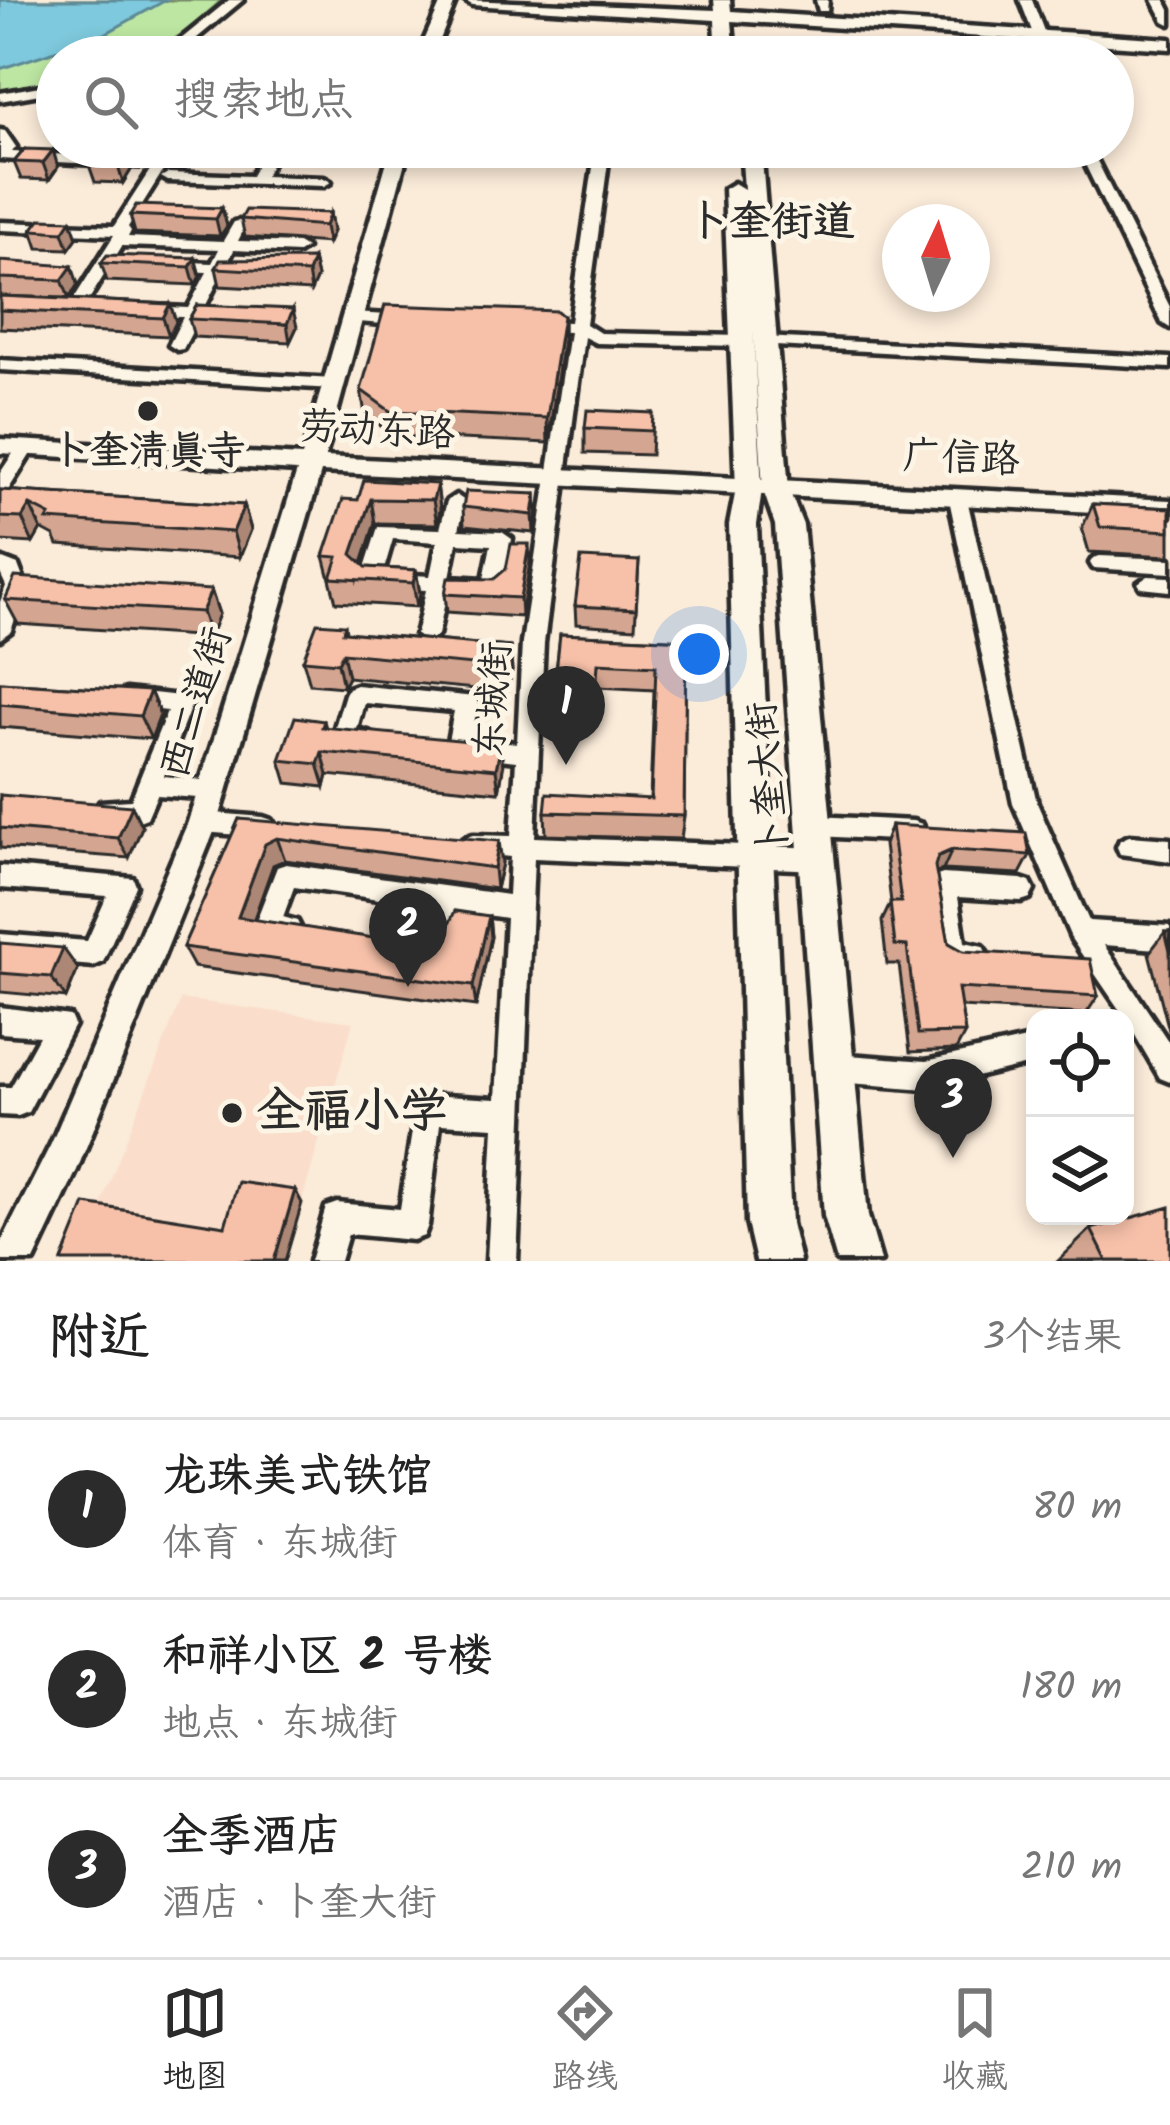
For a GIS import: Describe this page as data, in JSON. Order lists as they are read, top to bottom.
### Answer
{
  "streets": {
    "main road": [
      "劳动东路",
      "广信路",
      "西二道街",
      "卜奎大街"
    ],
    "street": ["东城街"]
  },
  "crossings": [
    ["劳动东路", "广信路"],
    ["劳动东路", "东城街"],
    ["劳动东路", "西二道街"],
    ["劳动东路", "卜奎大街"],
    ["广信路", "卜奎大街"]
  ],
  "districts": ["卜奎街道"],
  "places": ["卜奎清真寺", "全福小学"],
  "north": "top",
  "page": {
    "search": "搜索地点",
    "pins": ["1", "2", "3"],
    "heading": ["附近", "3个结果"],
    "list": [
      {
        "mark": "1",
        "name": "龙珠美式铁馆",
        "note": "体育 · 东城街",
        "value": "80 m"
      },
      {
        "mark": "2",
        "name": "和祥小区 2 号楼",
        "note": "地点 · 东城街",
        "value": "180 m"
      },
      {
        "mark": "3",
        "name": "全季酒店",
        "note": "酒店 · 卜奎大街",
        "value": "210 m"
      }
    ],
    "nav": ["地图", "路线", "收藏"]
  }
}
